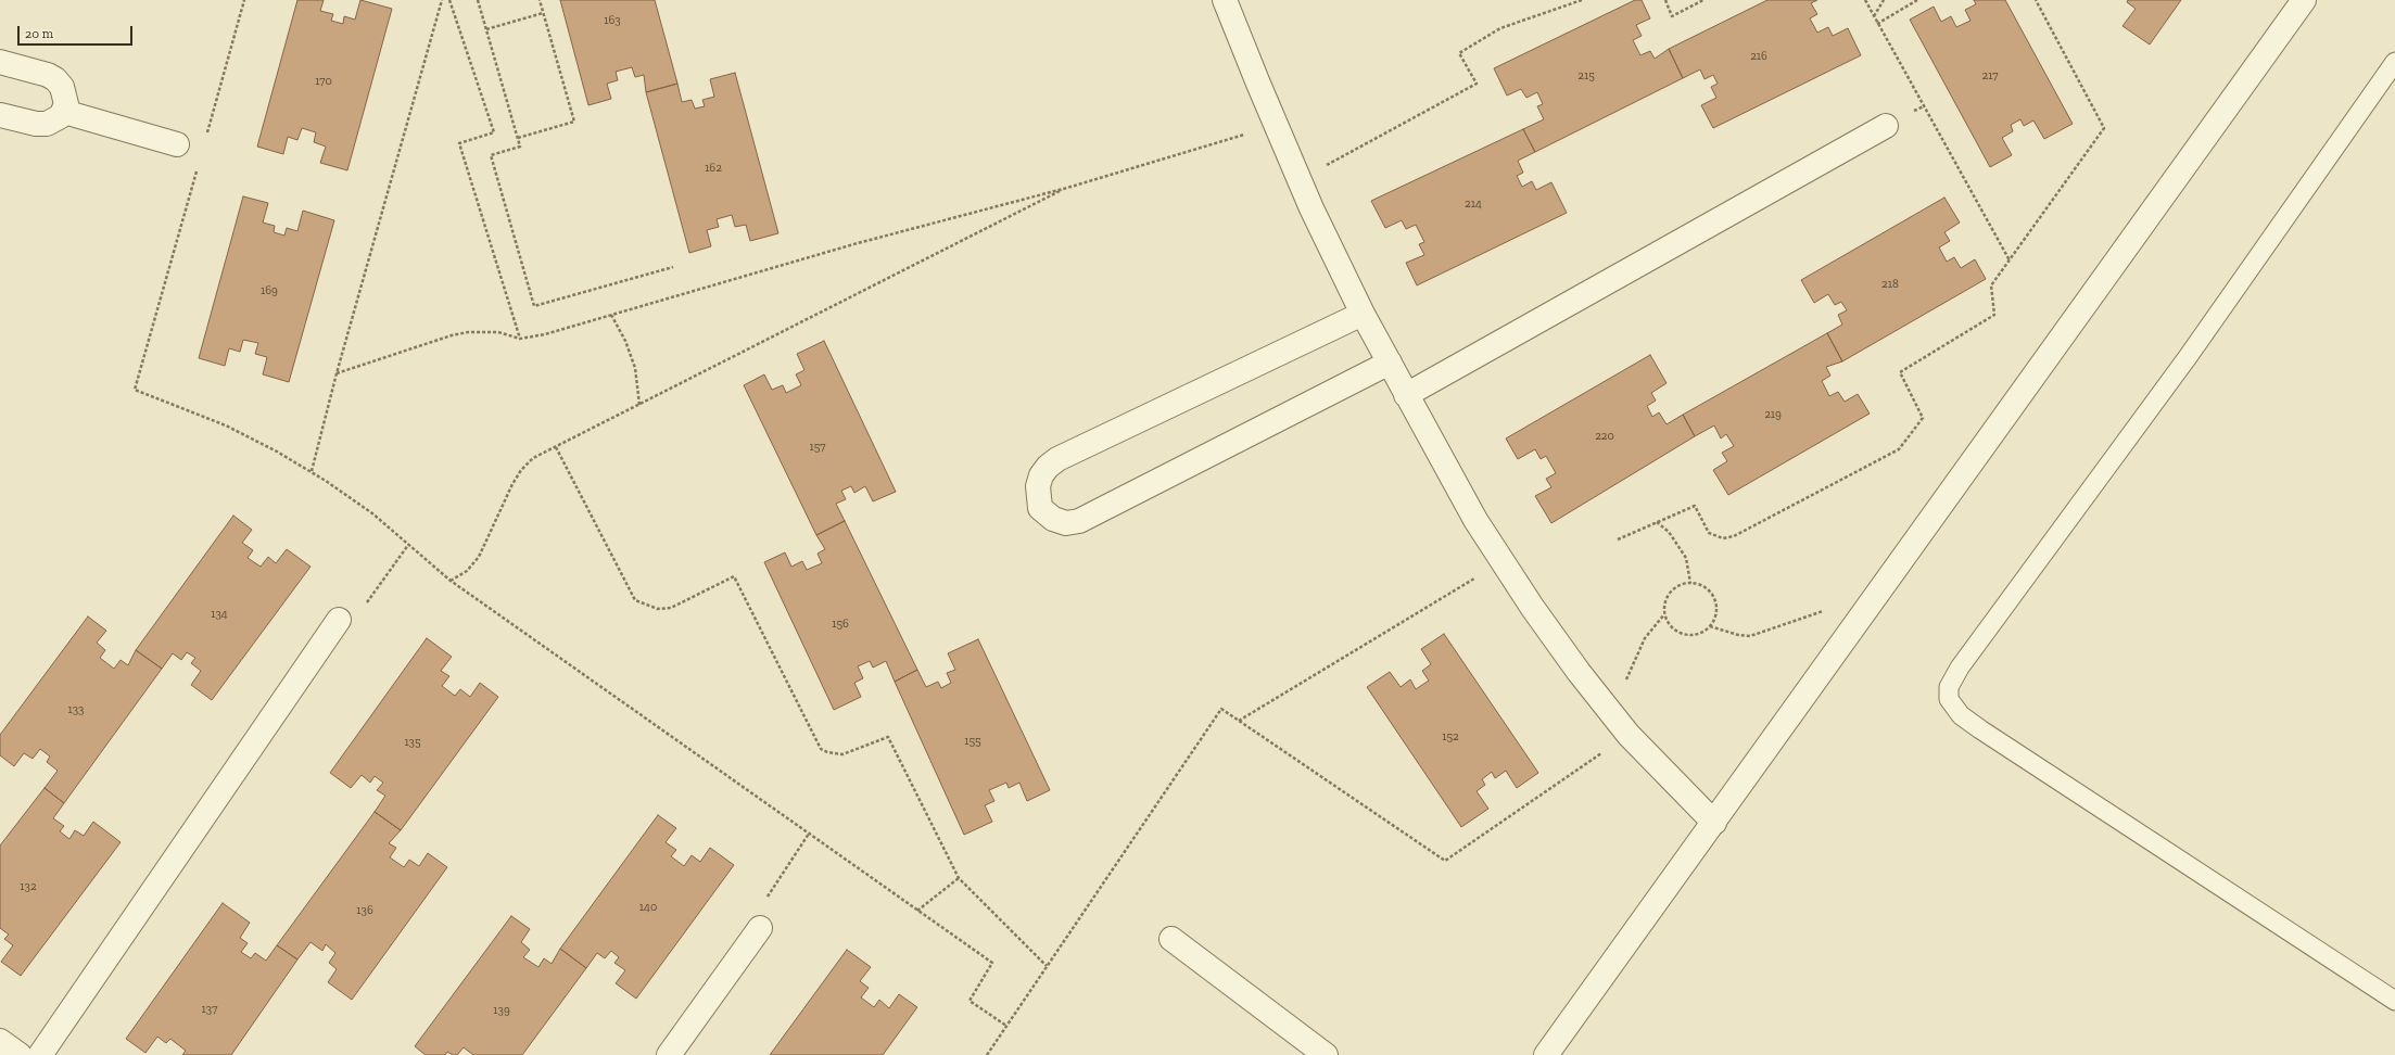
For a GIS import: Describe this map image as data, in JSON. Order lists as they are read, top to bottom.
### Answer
{
  "house_numbers": [
    "163",
    "216",
    "215",
    "217",
    "170",
    "162",
    "214",
    "218",
    "169",
    "219",
    "220",
    "157",
    "134",
    "156",
    "133",
    "152",
    "155",
    "135",
    "132",
    "140",
    "136",
    "137",
    "139"
  ],
  "scale_bar": "20 m"
}
